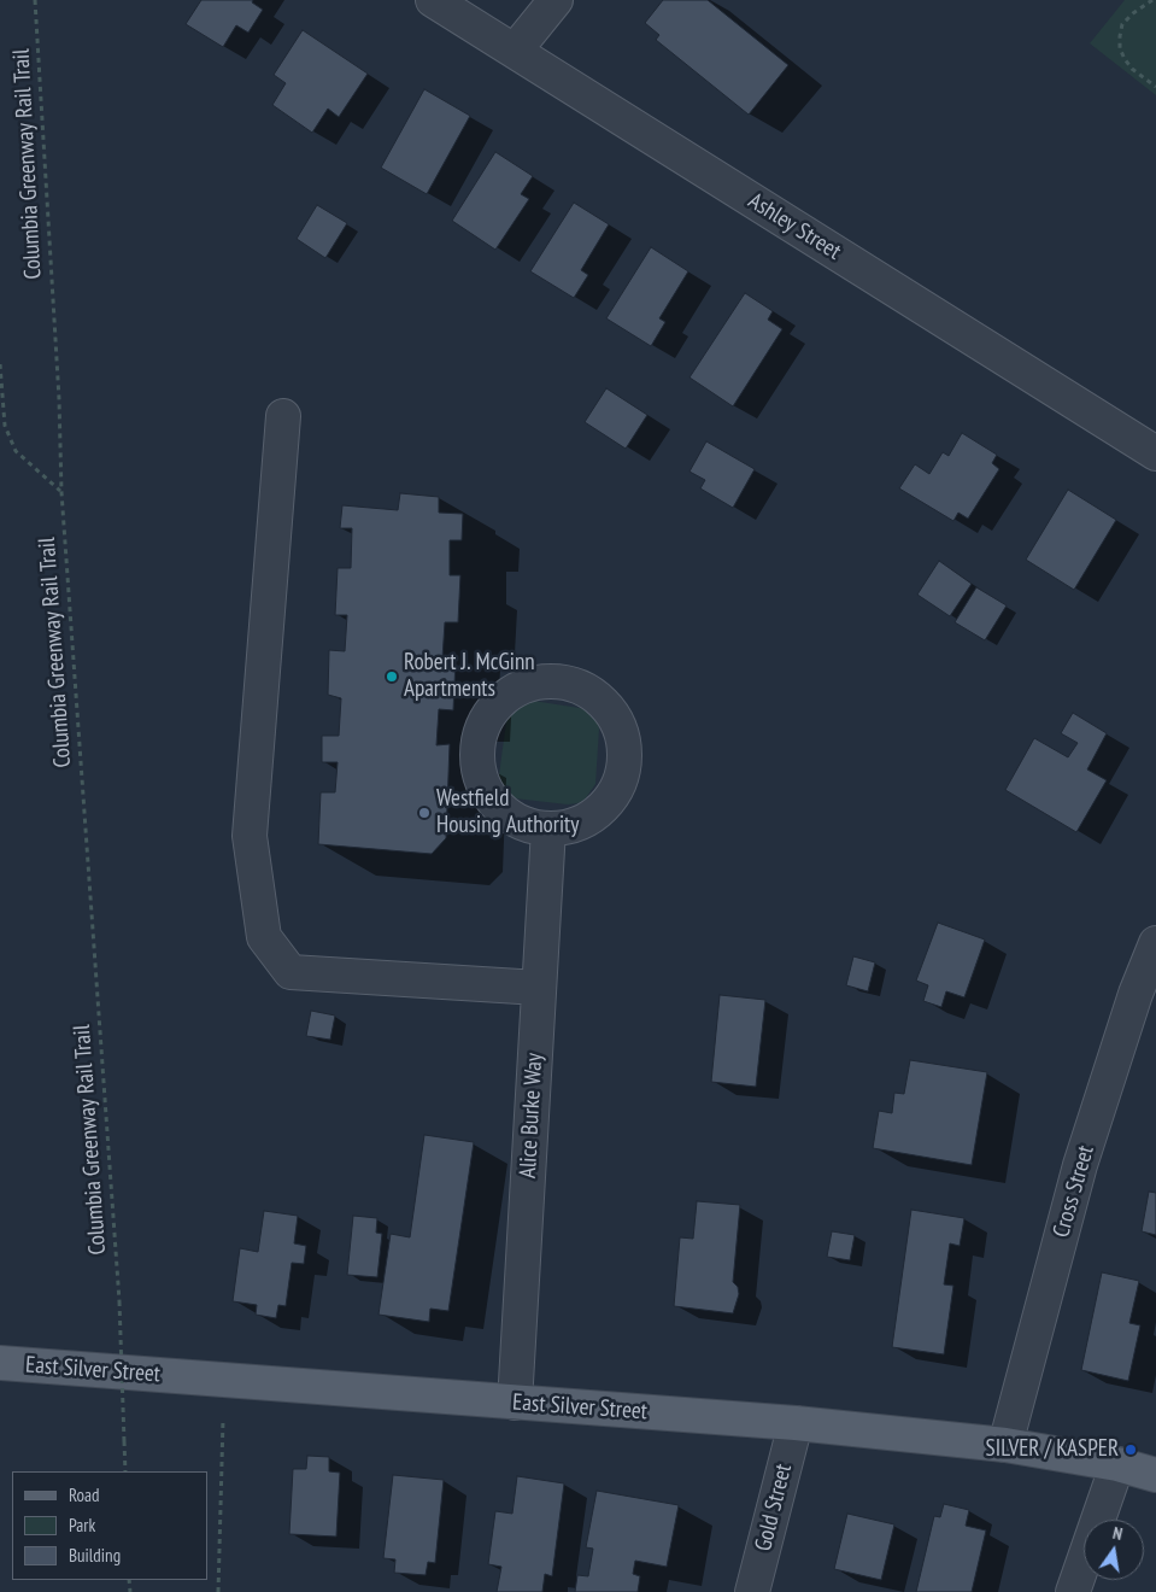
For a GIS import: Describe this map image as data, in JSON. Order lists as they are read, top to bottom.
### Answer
{
  "streets": {
    "main road": ["East Silver Street"],
    "street": [
      "Ashley Street",
      "Alice Burke Way",
      "Cross Street",
      "Gold Street"
    ],
    "path": ["Columbia Greenway Rail Trail"]
  },
  "crossings": [
    ["Alice Burke Way", "East Silver Street"],
    ["Cross Street", "East Silver Street"],
    ["East Silver Street", "Gold Street"]
  ],
  "places": ["Robert J. McGinn Apartments", "Westfield Housing Authority", "SILVER / KASPER"],
  "legend": ["Road", "Park", "Building"],
  "north": "top"
}
